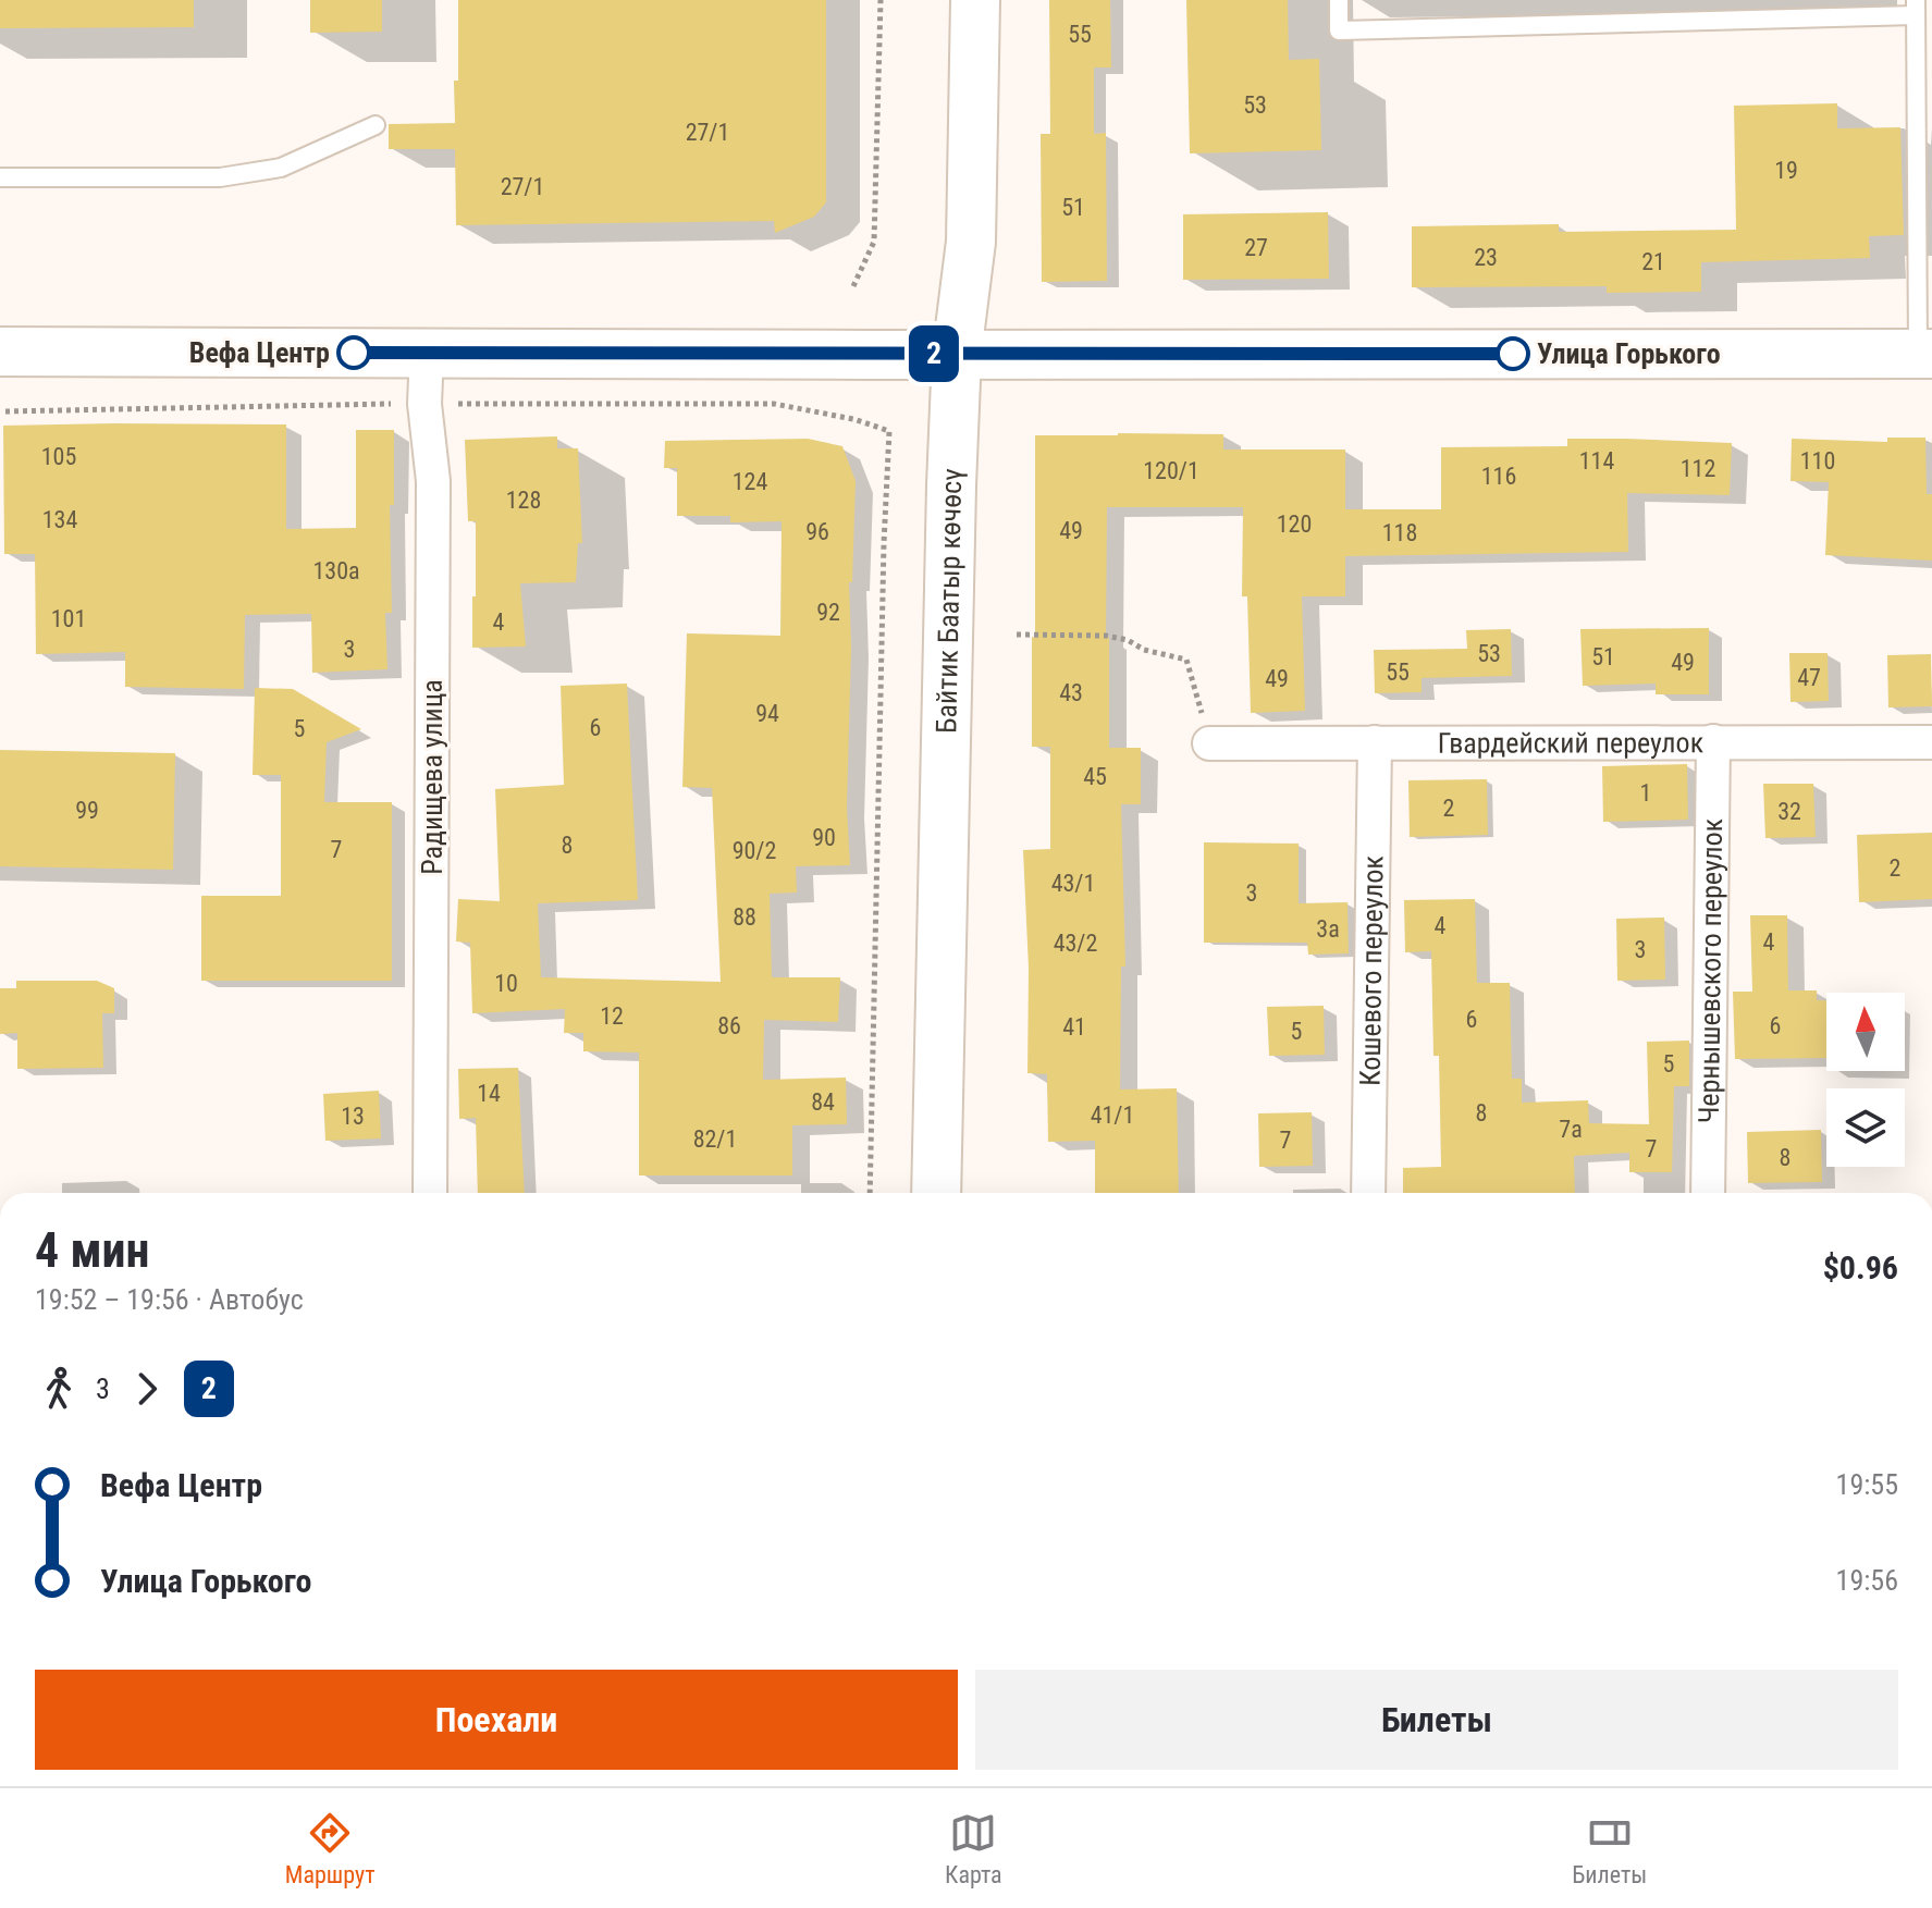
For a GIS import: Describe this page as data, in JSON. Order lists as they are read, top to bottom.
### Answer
{
  "streets": {
    "main road": ["Байтик Баатыр көчөсү"],
    "street": [
      "Гвардейский переулок",
      "Радищева улица",
      "Кошевого переулок",
      "Чернышевского переулок"
    ]
  },
  "crossings": [
    ["Гвардейский переулок", "Кошевого переулок"],
    ["Гвардейский переулок", "Чернышевского переулок"]
  ],
  "places": ["Вефа Центр", "Улица Горького"],
  "lines": ["bus line 2"],
  "house_numbers": [
    "55",
    "53",
    "27/1",
    "19",
    "27/1",
    "51",
    "27",
    "23",
    "21",
    "105",
    "114",
    "110",
    "112",
    "120/1",
    "116",
    "124",
    "128",
    "134",
    "120",
    "49",
    "96",
    "118",
    "130а",
    "92",
    "101",
    "4",
    "3",
    "53",
    "51",
    "49",
    "55",
    "47",
    "49",
    "43",
    "94",
    "6",
    "5",
    "45",
    "1",
    "2",
    "99",
    "32",
    "90",
    "8",
    "7",
    "90/2",
    "2",
    "43/1",
    "3",
    "88",
    "4",
    "3а",
    "4",
    "43/2",
    "3",
    "10",
    "12",
    "6",
    "86",
    "6",
    "41",
    "5",
    "5",
    "14",
    "84",
    "8",
    "41/1",
    "13",
    "7а",
    "82/1",
    "7",
    "7",
    "8"
  ],
  "north": "top",
  "page": {
    "on_map": "2",
    "heading": ["4 мин", "19:52 – 19:56 · Автобус", "$0.96"],
    "legs": ["3", "2"],
    "list": [
      {
        "name": "Вефа Центр",
        "value": "19:55"
      },
      {
        "name": "Улица Горького",
        "value": "19:56"
      }
    ],
    "buttons": ["Поехали", "Билеты"],
    "tabs": ["Маршрут", "Карта", "Билеты"]
  }
}
